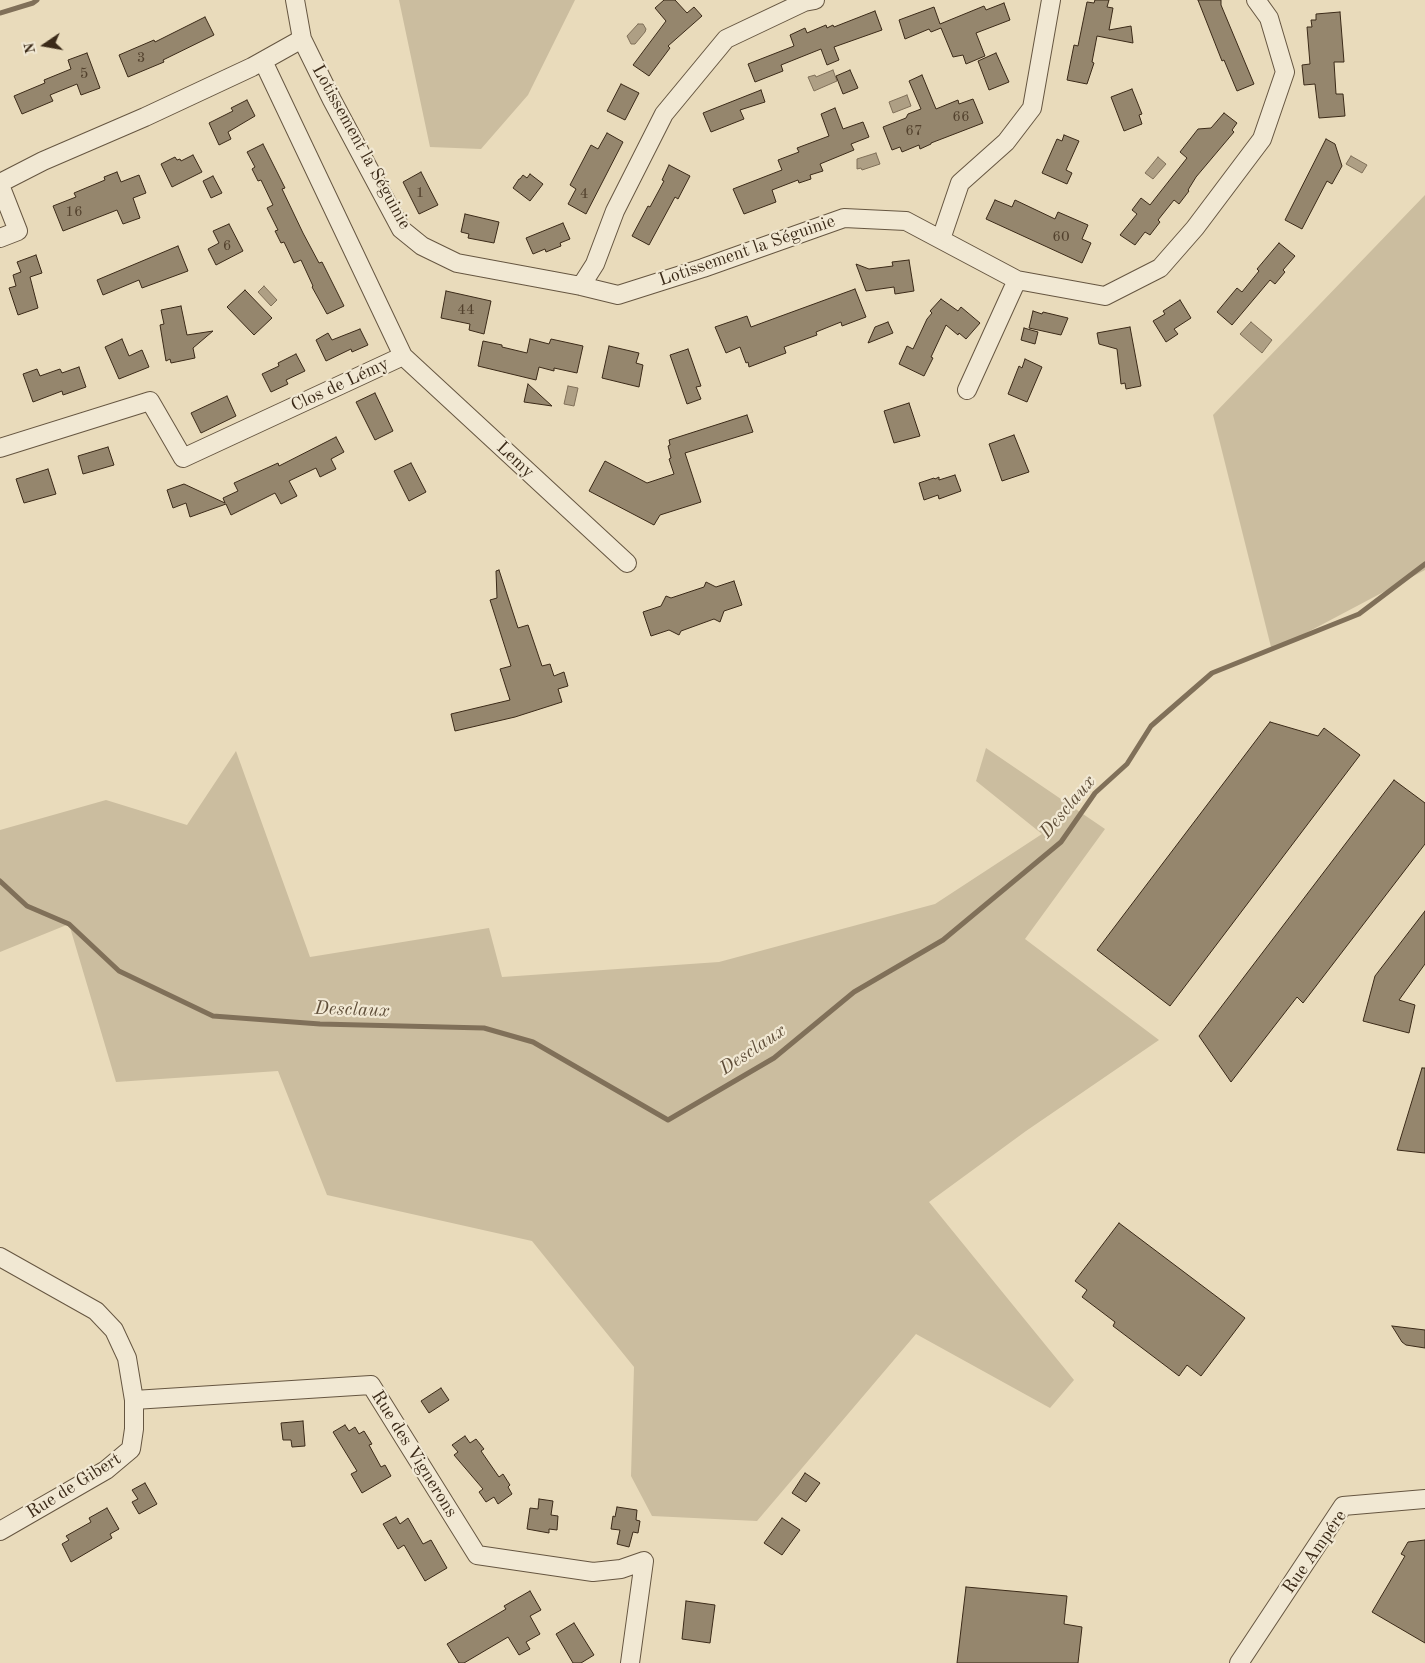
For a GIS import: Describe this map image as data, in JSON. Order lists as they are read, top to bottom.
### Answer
{
  "streets": {
    "street": [
      "Lotissement la Séguinie",
      "Clos de Lémy",
      "Lemy",
      "Rue des Vignerons",
      "Rue de Gibert",
      "Rue Ampére"
    ]
  },
  "crossings": [
    ["Clos de Lémy", "Lemy"],
    ["Rue des Vignerons", "Rue de Gibert"]
  ],
  "water": ["Desclaux"],
  "house_numbers": [
    "3",
    "5",
    "66",
    "67",
    "1",
    "4",
    "16",
    "60",
    "6",
    "44"
  ],
  "north": "left"
}
